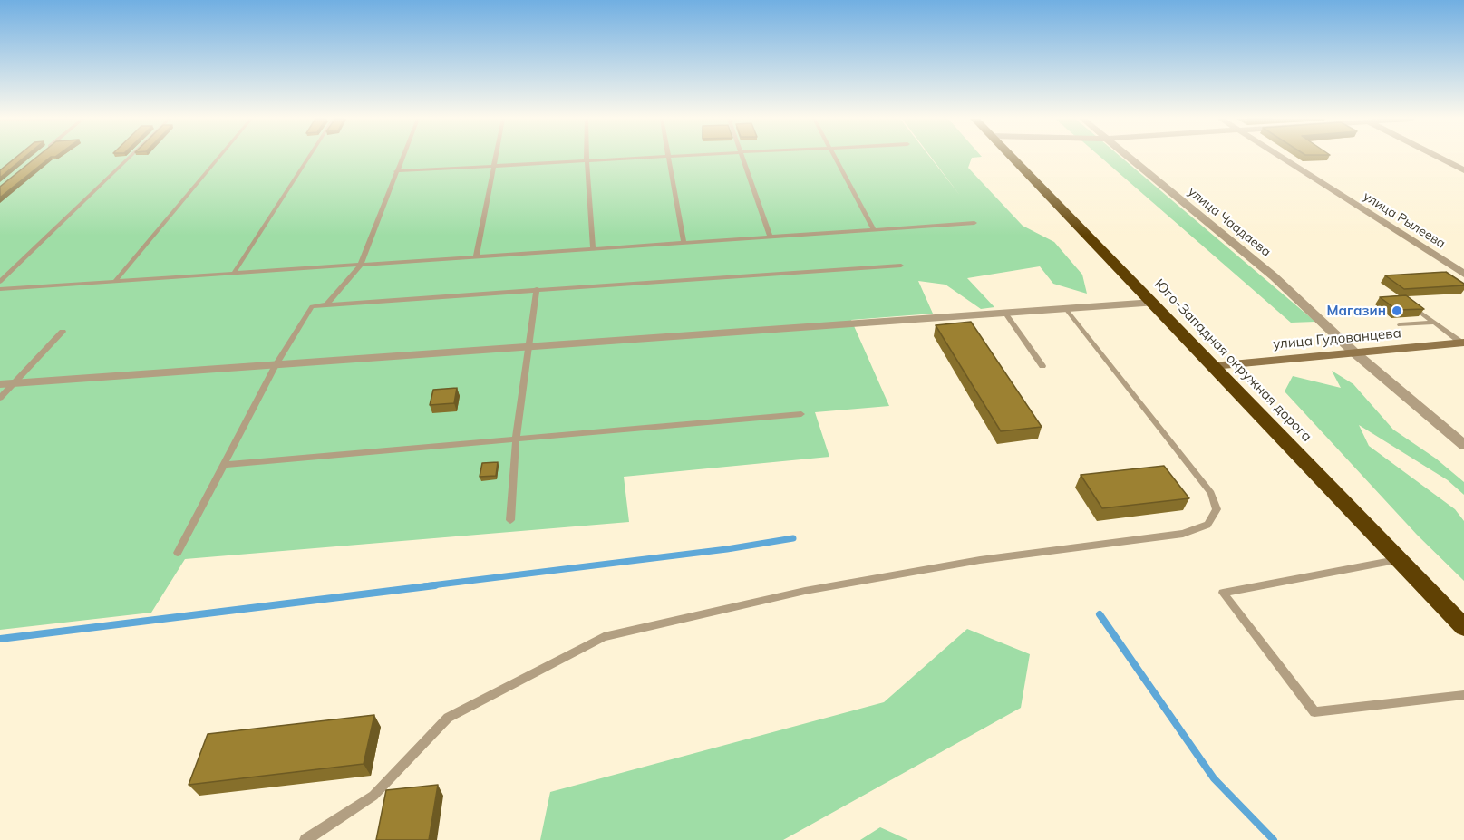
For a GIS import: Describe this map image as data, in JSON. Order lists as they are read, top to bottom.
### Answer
{
  "streets": {
    "highway": ["Юго-Западная окружная дорога"],
    "street": ["улица Рылеева", "улица Чаадаева", "улица Гудованцева"]
  },
  "crossings": [
    ["улица Чаадаева", "улица Гудованцева"],
    ["улица Гудованцева", "Юго-Западная окружная дорога"]
  ],
  "places": ["Магазин"]
}
